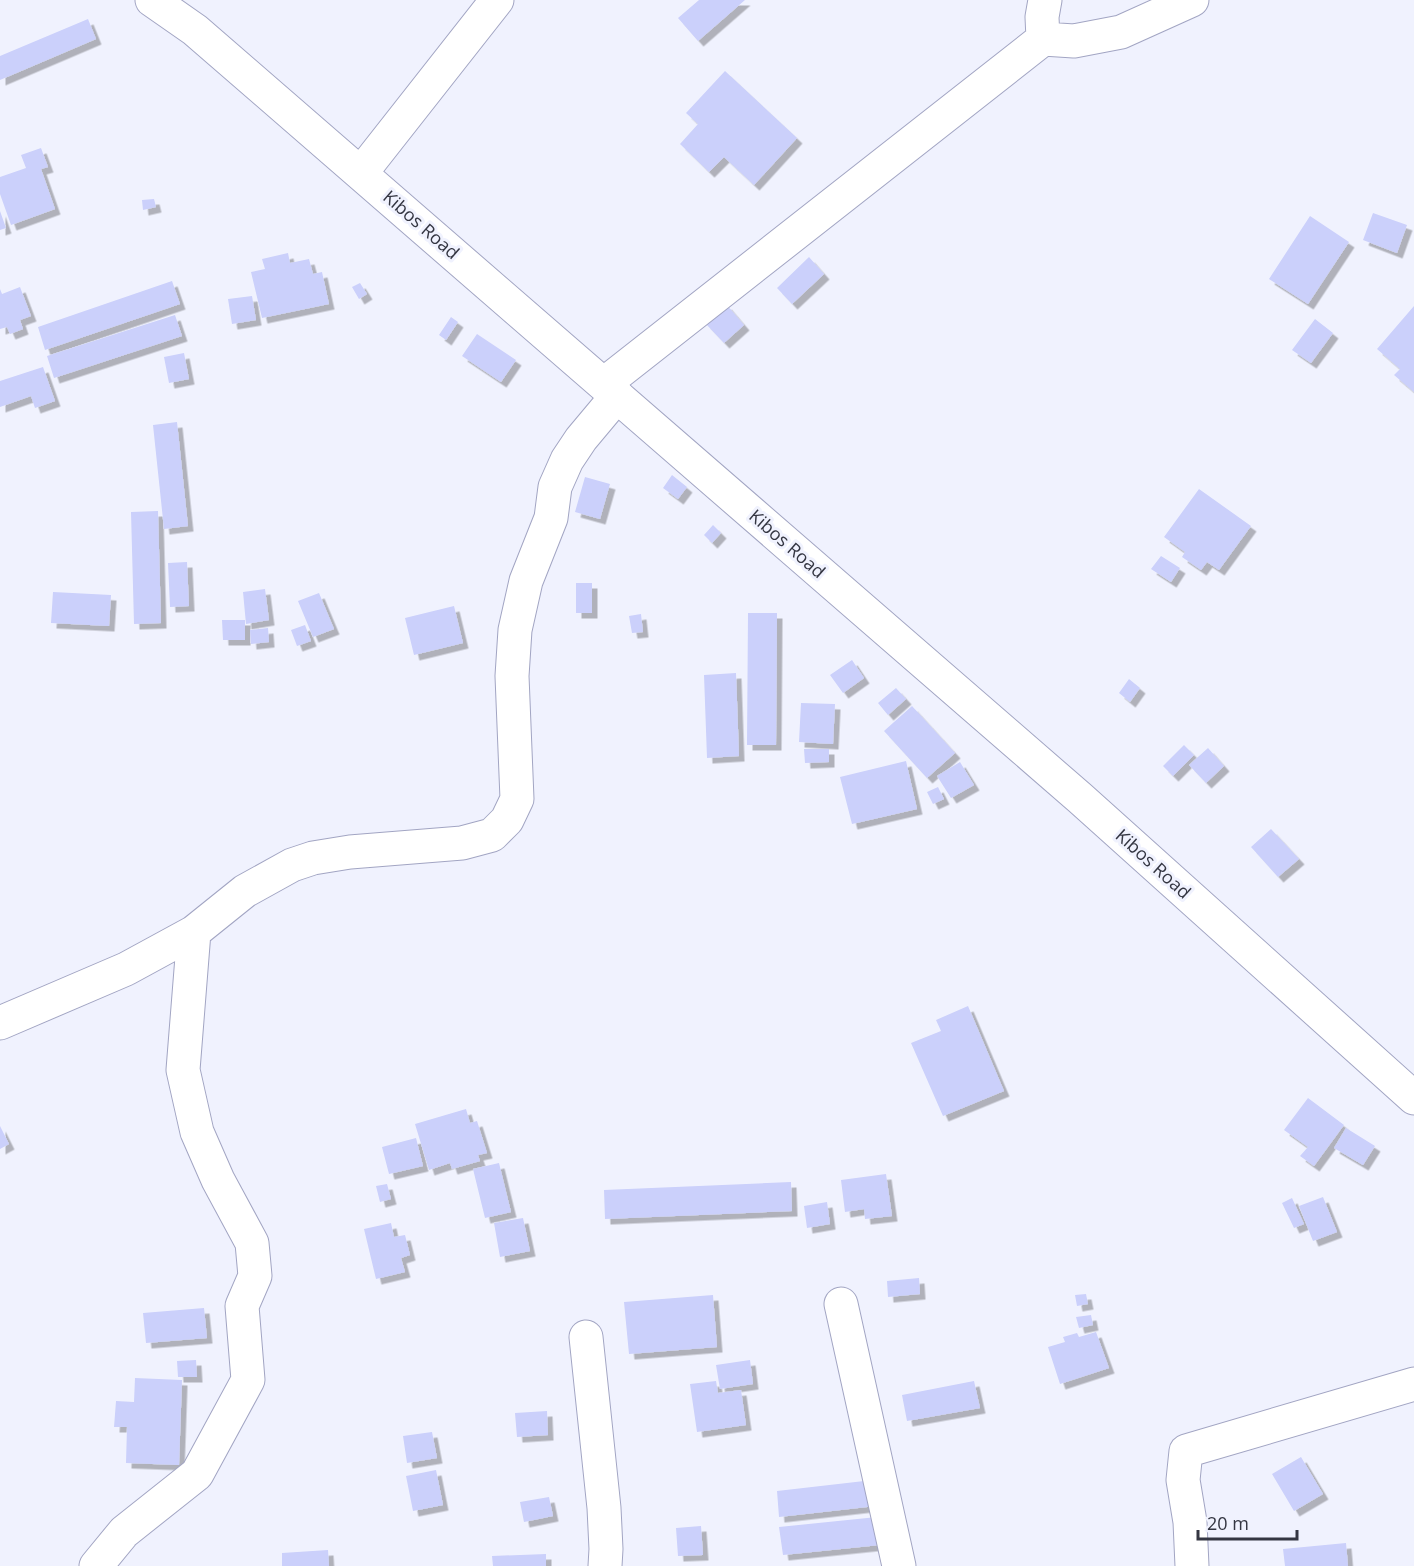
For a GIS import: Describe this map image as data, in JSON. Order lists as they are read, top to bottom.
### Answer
{
  "streets": {
    "street": ["Kibos Road"]
  },
  "scale_bar": "20 m"
}
